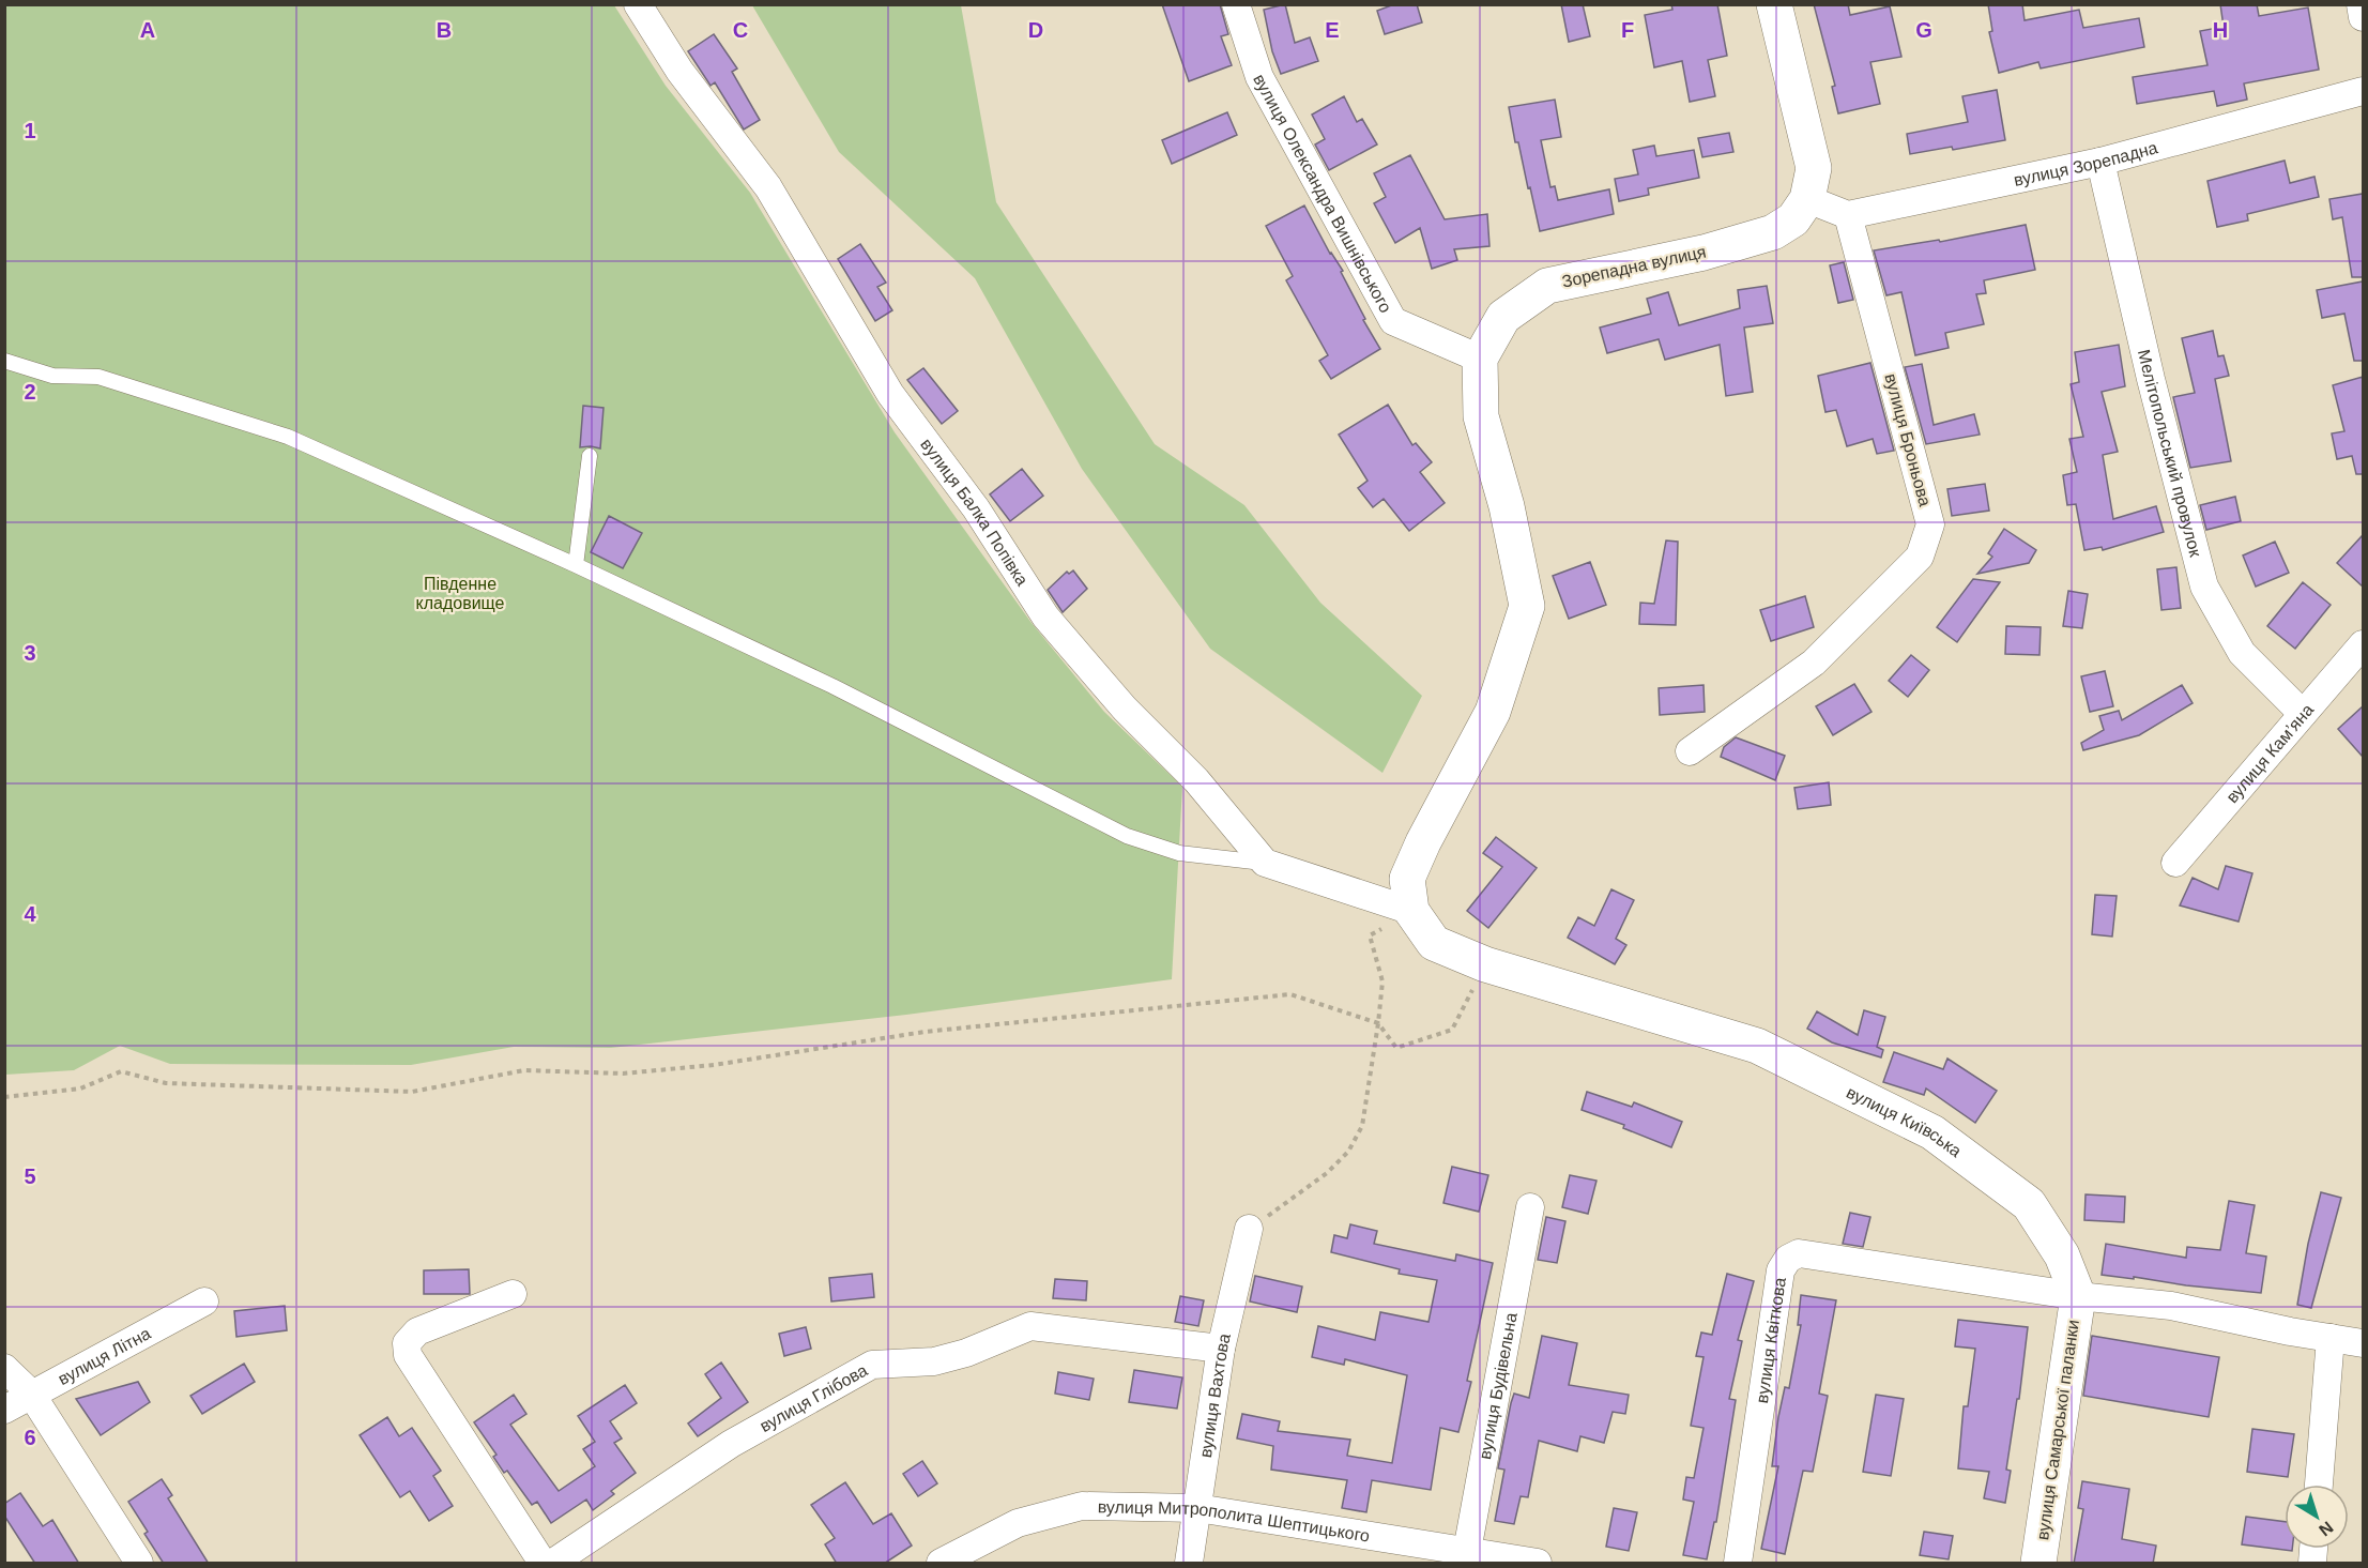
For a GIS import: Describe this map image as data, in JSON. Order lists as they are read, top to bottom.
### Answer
{
  "streets": {
    "street": [
      "вулиця Зорепадна",
      "вулиця Олександра Вишнівського",
      "Зорепадна вулиця",
      "вулиця Броньова",
      "Мелітопольський провулок",
      "вулиця Балка Попівка",
      "вулиця Кам’яна",
      "вулиця Київська",
      "вулиця Квіткова",
      "вулиця Літна",
      "вулиця Будівельна",
      "вулиця Вахтова",
      "вулиця Глібова",
      "вулиця Самарської паланки",
      "вулиця Митрополита Шептицького"
    ]
  },
  "crossings": [
    ["вулиця Зорепадна", "вулиця Броньова"],
    ["вулиця Зорепадна", "Мелітопольський провулок"],
    ["вулиця Олександра Вишнівського", "Зорепадна вулиця"],
    ["Мелітопольський провулок", "вулиця Кам’яна"],
    ["вулиця Київська", "вулиця Квіткова"],
    ["вулиця Київська", "вулиця Самарської паланки"],
    ["вулиця Квіткова", "вулиця Самарської паланки"],
    ["вулиця Будівельна", "вулиця Митрополита Шептицького"],
    ["вулиця Вахтова", "вулиця Глібова"],
    ["вулиця Вахтова", "вулиця Митрополита Шептицького"]
  ],
  "parks": ["Південне кладовище"],
  "north": "bottom right",
  "grid": {
    "columns": [
      "A",
      "B",
      "C",
      "D",
      "E",
      "F",
      "G",
      "H"
    ],
    "rows": [
      "1",
      "2",
      "3",
      "4",
      "5",
      "6"
    ]
  }
}
